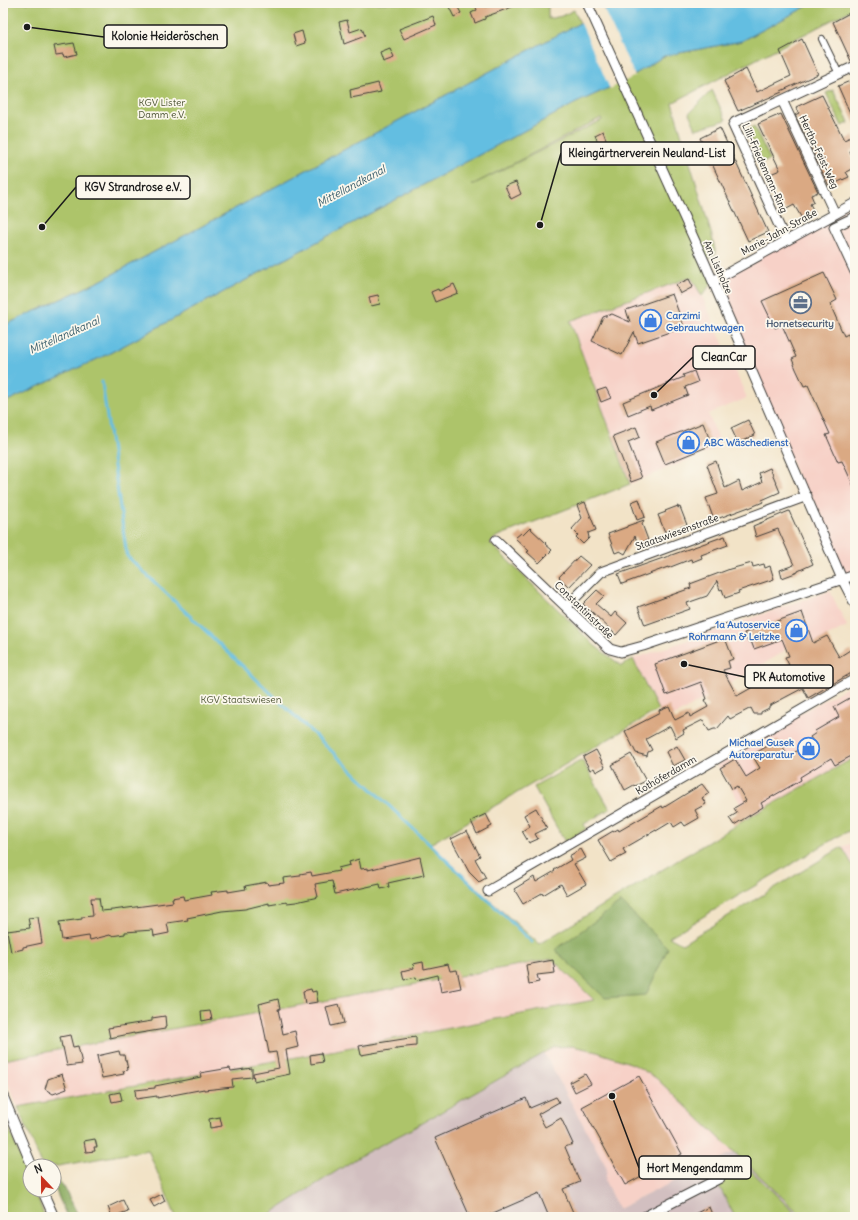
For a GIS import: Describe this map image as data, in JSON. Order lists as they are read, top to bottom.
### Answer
{
  "streets": {
    "street": [
      "Hertha-Feist-Weg",
      "Lilli-Friedemann-Ring",
      "Marie-Jahn-Straße",
      "Am Listholze",
      "Staatswiesenstraße",
      "Constantinstraße",
      "Kothöferdamm"
    ]
  },
  "crossings": [
    ["Hertha-Feist-Weg", "Lilli-Friedemann-Ring"],
    ["Hertha-Feist-Weg", "Marie-Jahn-Straße"],
    ["Lilli-Friedemann-Ring", "Marie-Jahn-Straße"],
    ["Marie-Jahn-Straße", "Am Listholze"],
    ["Am Listholze", "Staatswiesenstraße"],
    ["Am Listholze", "Constantinstraße"],
    ["Staatswiesenstraße", "Constantinstraße"]
  ],
  "water": ["Mittellandkanal"],
  "parks": ["KGV Lister Damm e.V.", "KGV Staatswiesen"],
  "places": {
    "other": [
      "Kolonie Heideröschen",
      "Kleingärtnerverein Neuland-List",
      "KGV Strandrose e.V.",
      "CleanCar",
      "PK Automotive",
      "Hort Mengendamm"
    ],
    "office": ["Hornetsecurity"],
    "shop": [
      "Carzimi Gebrauchtwagen",
      "ABC Wäschedienst",
      "1a Autoservice Rohrmann & Leitzke",
      "Michael Gusek Autoreparatur"
    ]
  },
  "north": "top"
}
